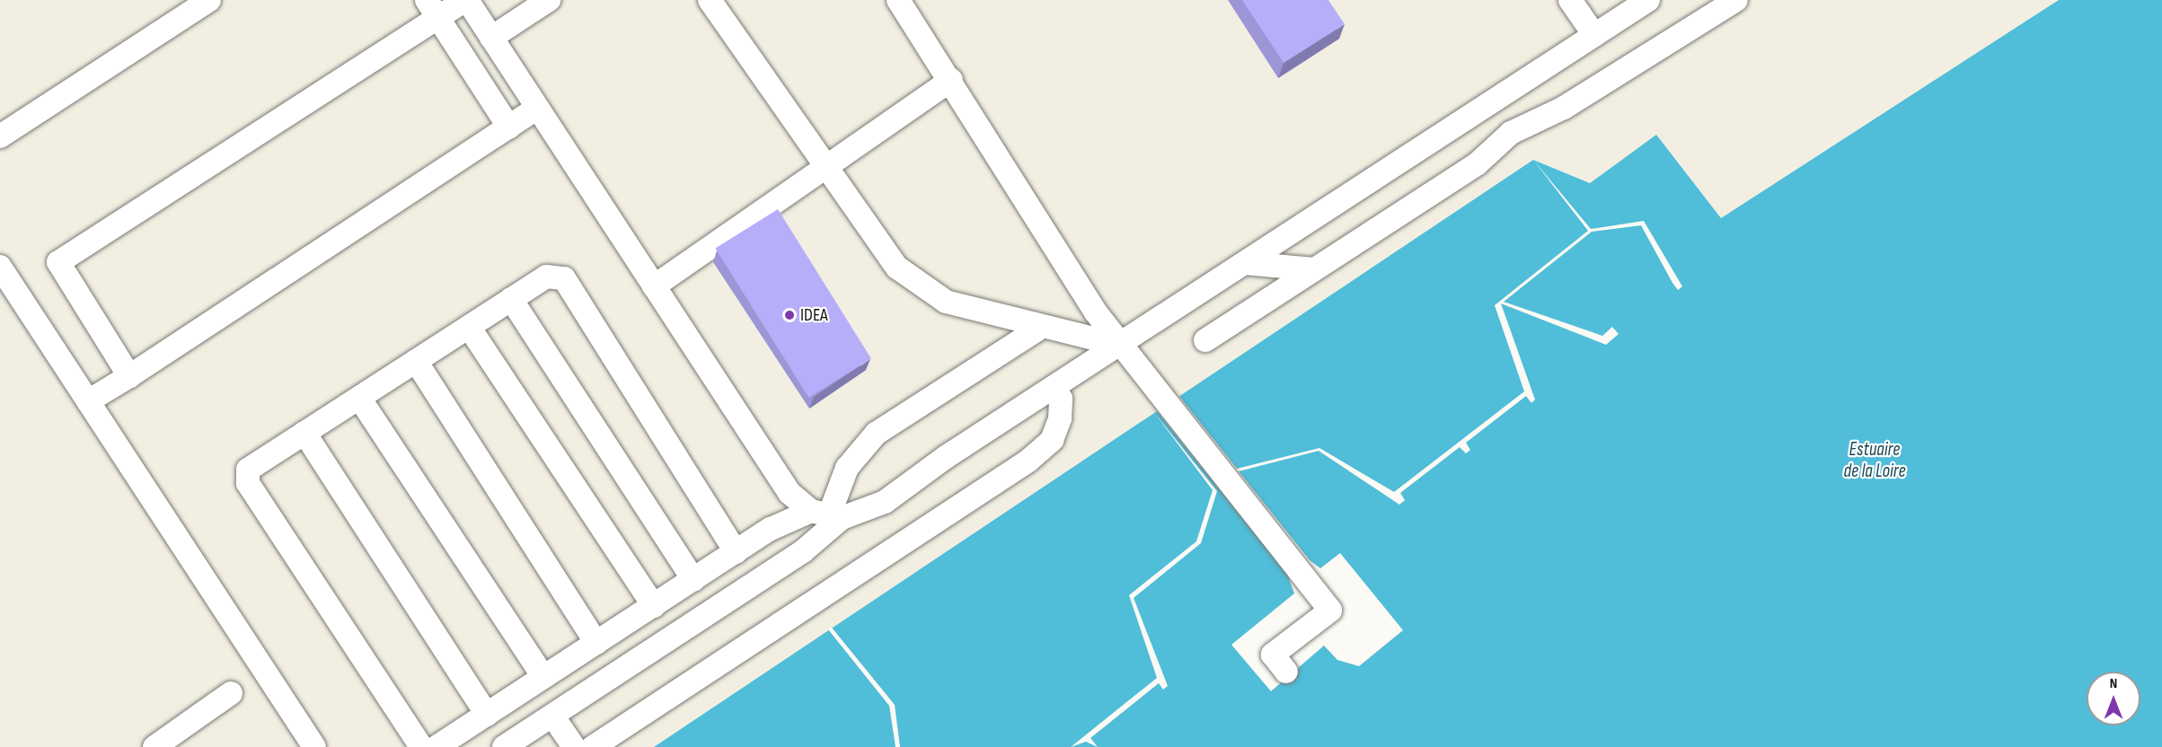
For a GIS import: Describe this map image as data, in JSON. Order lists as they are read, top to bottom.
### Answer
{
  "water": ["Estuaire de la Loire"],
  "places": ["IDEA"],
  "north": "top"
}
